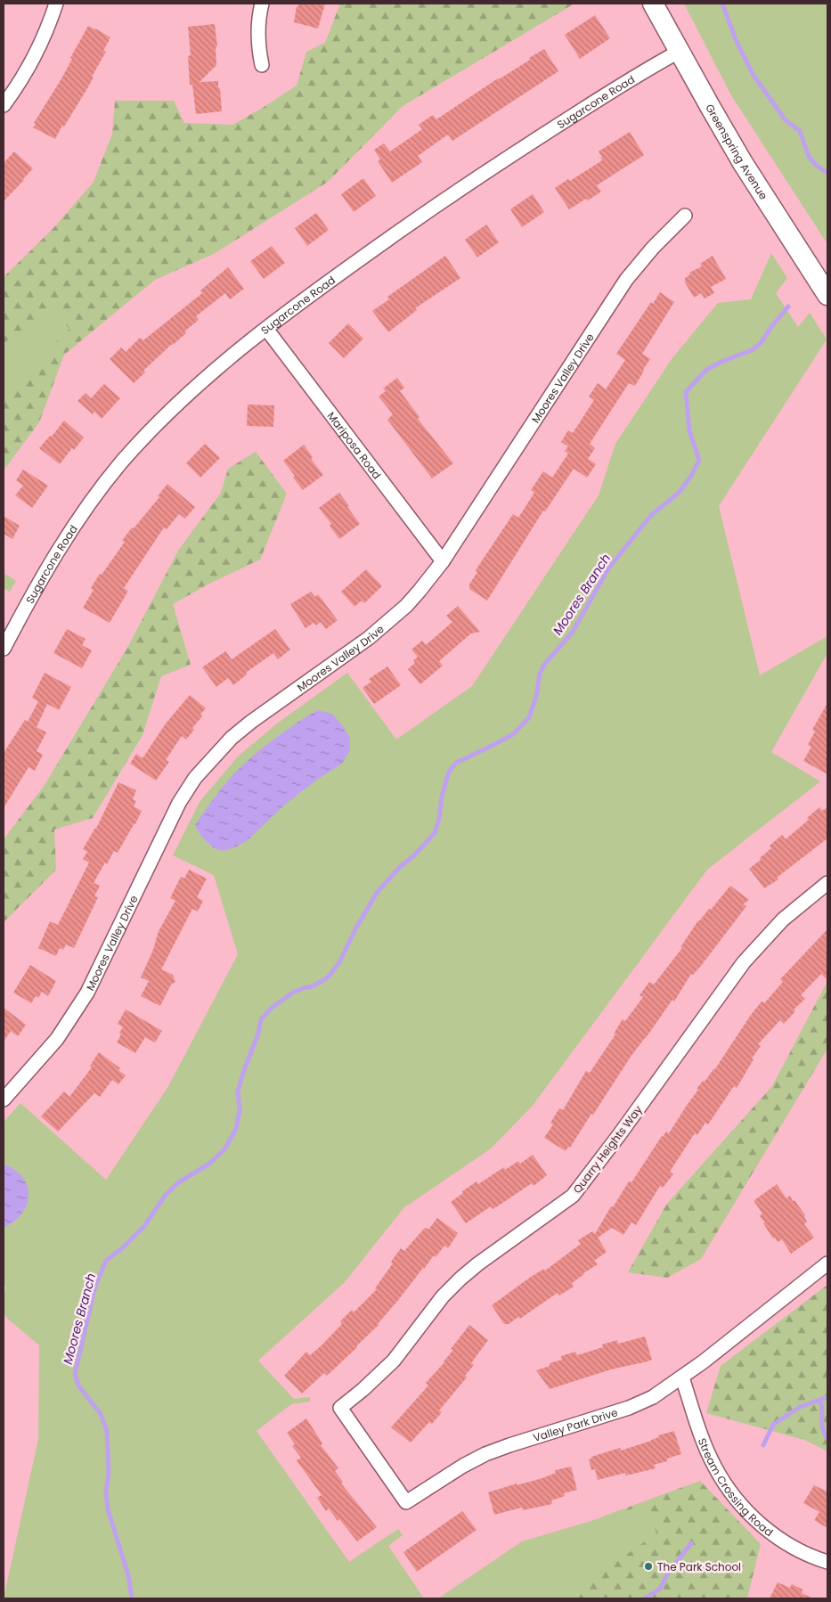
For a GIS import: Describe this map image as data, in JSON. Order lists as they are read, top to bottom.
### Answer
{
  "streets": {
    "main road": ["Greenspring Avenue"],
    "street": [
      "Sugarcone Road",
      "Moores Valley Drive",
      "Mariposa Road",
      "Quarry Heights Way",
      "Valley Park Drive",
      "Stream Crossing Road"
    ]
  },
  "crossings": [
    ["Sugarcone Road", "Greenspring Avenue"],
    ["Sugarcone Road", "Mariposa Road"],
    ["Moores Valley Drive", "Mariposa Road"],
    ["Quarry Heights Way", "Valley Park Drive"],
    ["Valley Park Drive", "Stream Crossing Road"]
  ],
  "water": ["Moores Branch"],
  "places": ["The Park School"]
}
